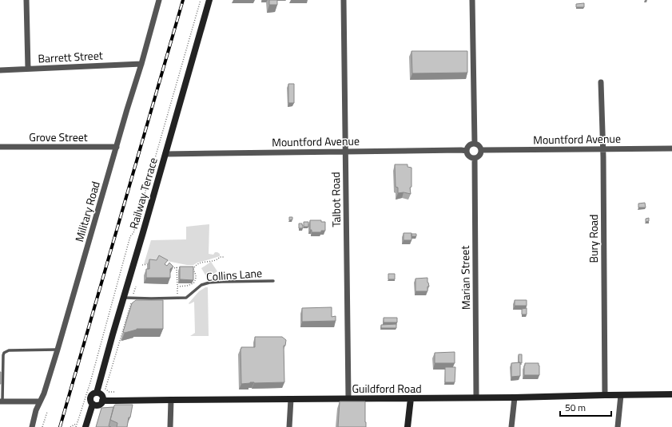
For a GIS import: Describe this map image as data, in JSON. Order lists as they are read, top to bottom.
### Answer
{
  "streets": {
    "street": [
      "Barrett Street",
      "Grove Street",
      "Mountford Avenue",
      "Railway Terrace",
      "Talbot Road",
      "Military Road",
      "Bury Road",
      "Marian Street",
      "Guildford Road"
    ],
    "lane": ["Collins Lane"]
  },
  "crossings": [
    ["Barrett Street", "Military Road"],
    ["Grove Street", "Military Road"],
    ["Mountford Avenue", "Railway Terrace"],
    ["Mountford Avenue", "Talbot Road"],
    ["Mountford Avenue", "Bury Road"],
    ["Mountford Avenue", "Marian Street"],
    ["Railway Terrace", "Collins Lane"],
    ["Railway Terrace", "Guildford Road"],
    ["Talbot Road", "Guildford Road"],
    ["Bury Road", "Guildford Road"],
    ["Marian Street", "Guildford Road"]
  ],
  "scale_bar": "50 m"
}
